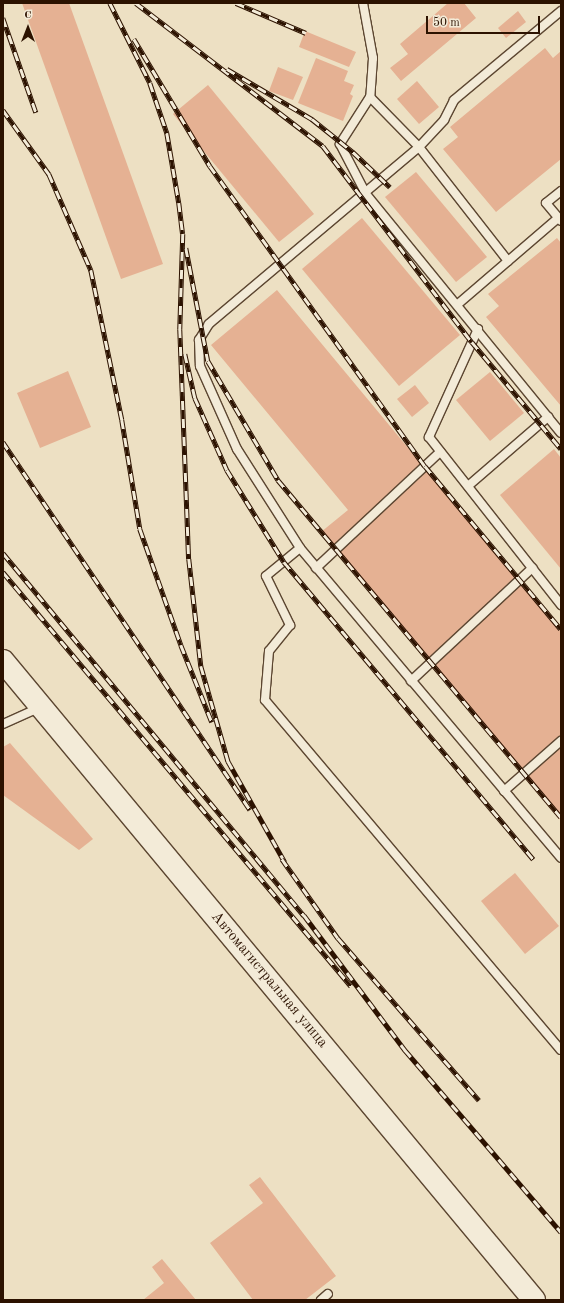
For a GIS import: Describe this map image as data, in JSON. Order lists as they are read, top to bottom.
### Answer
{
  "streets": {
    "main road": ["Автомагистральная улица"]
  },
  "scale_bar": "50 m",
  "north": "top"
}
